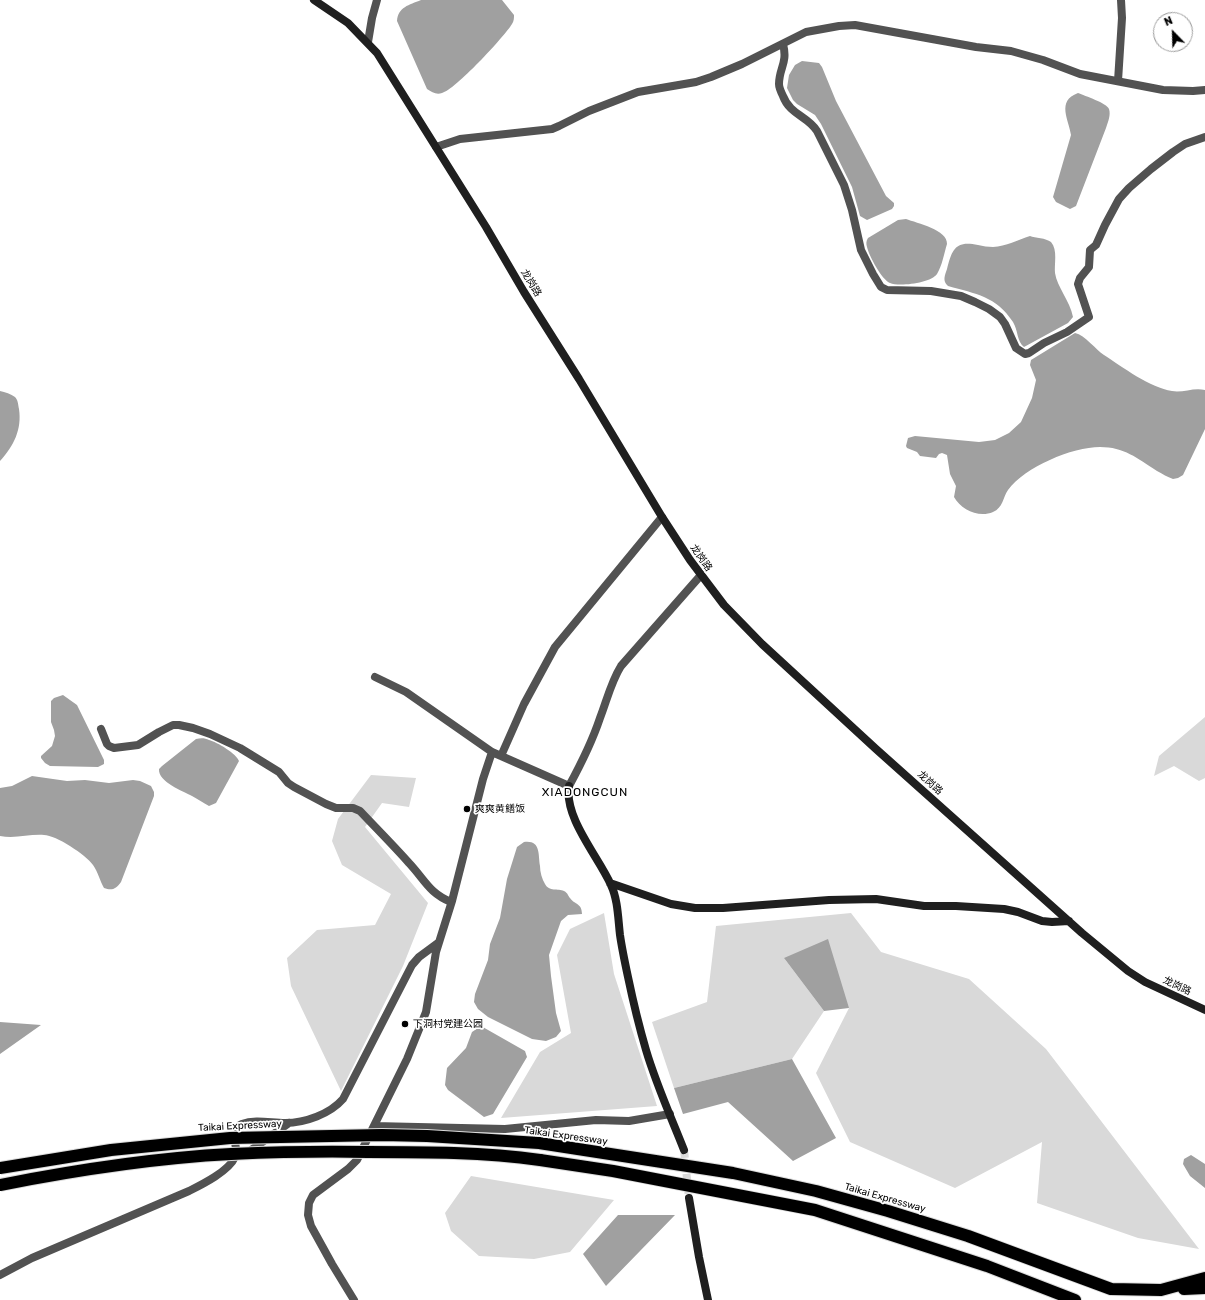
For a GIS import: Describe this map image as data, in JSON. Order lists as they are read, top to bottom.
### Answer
{
  "streets": {
    "highway": ["Taikai Expressway"],
    "main road": ["龙岗路"]
  },
  "districts": ["XIADONGCUN"],
  "places": ["爽爽黄鳝饭", "下洞村党建公园"],
  "north": "top left"
}
